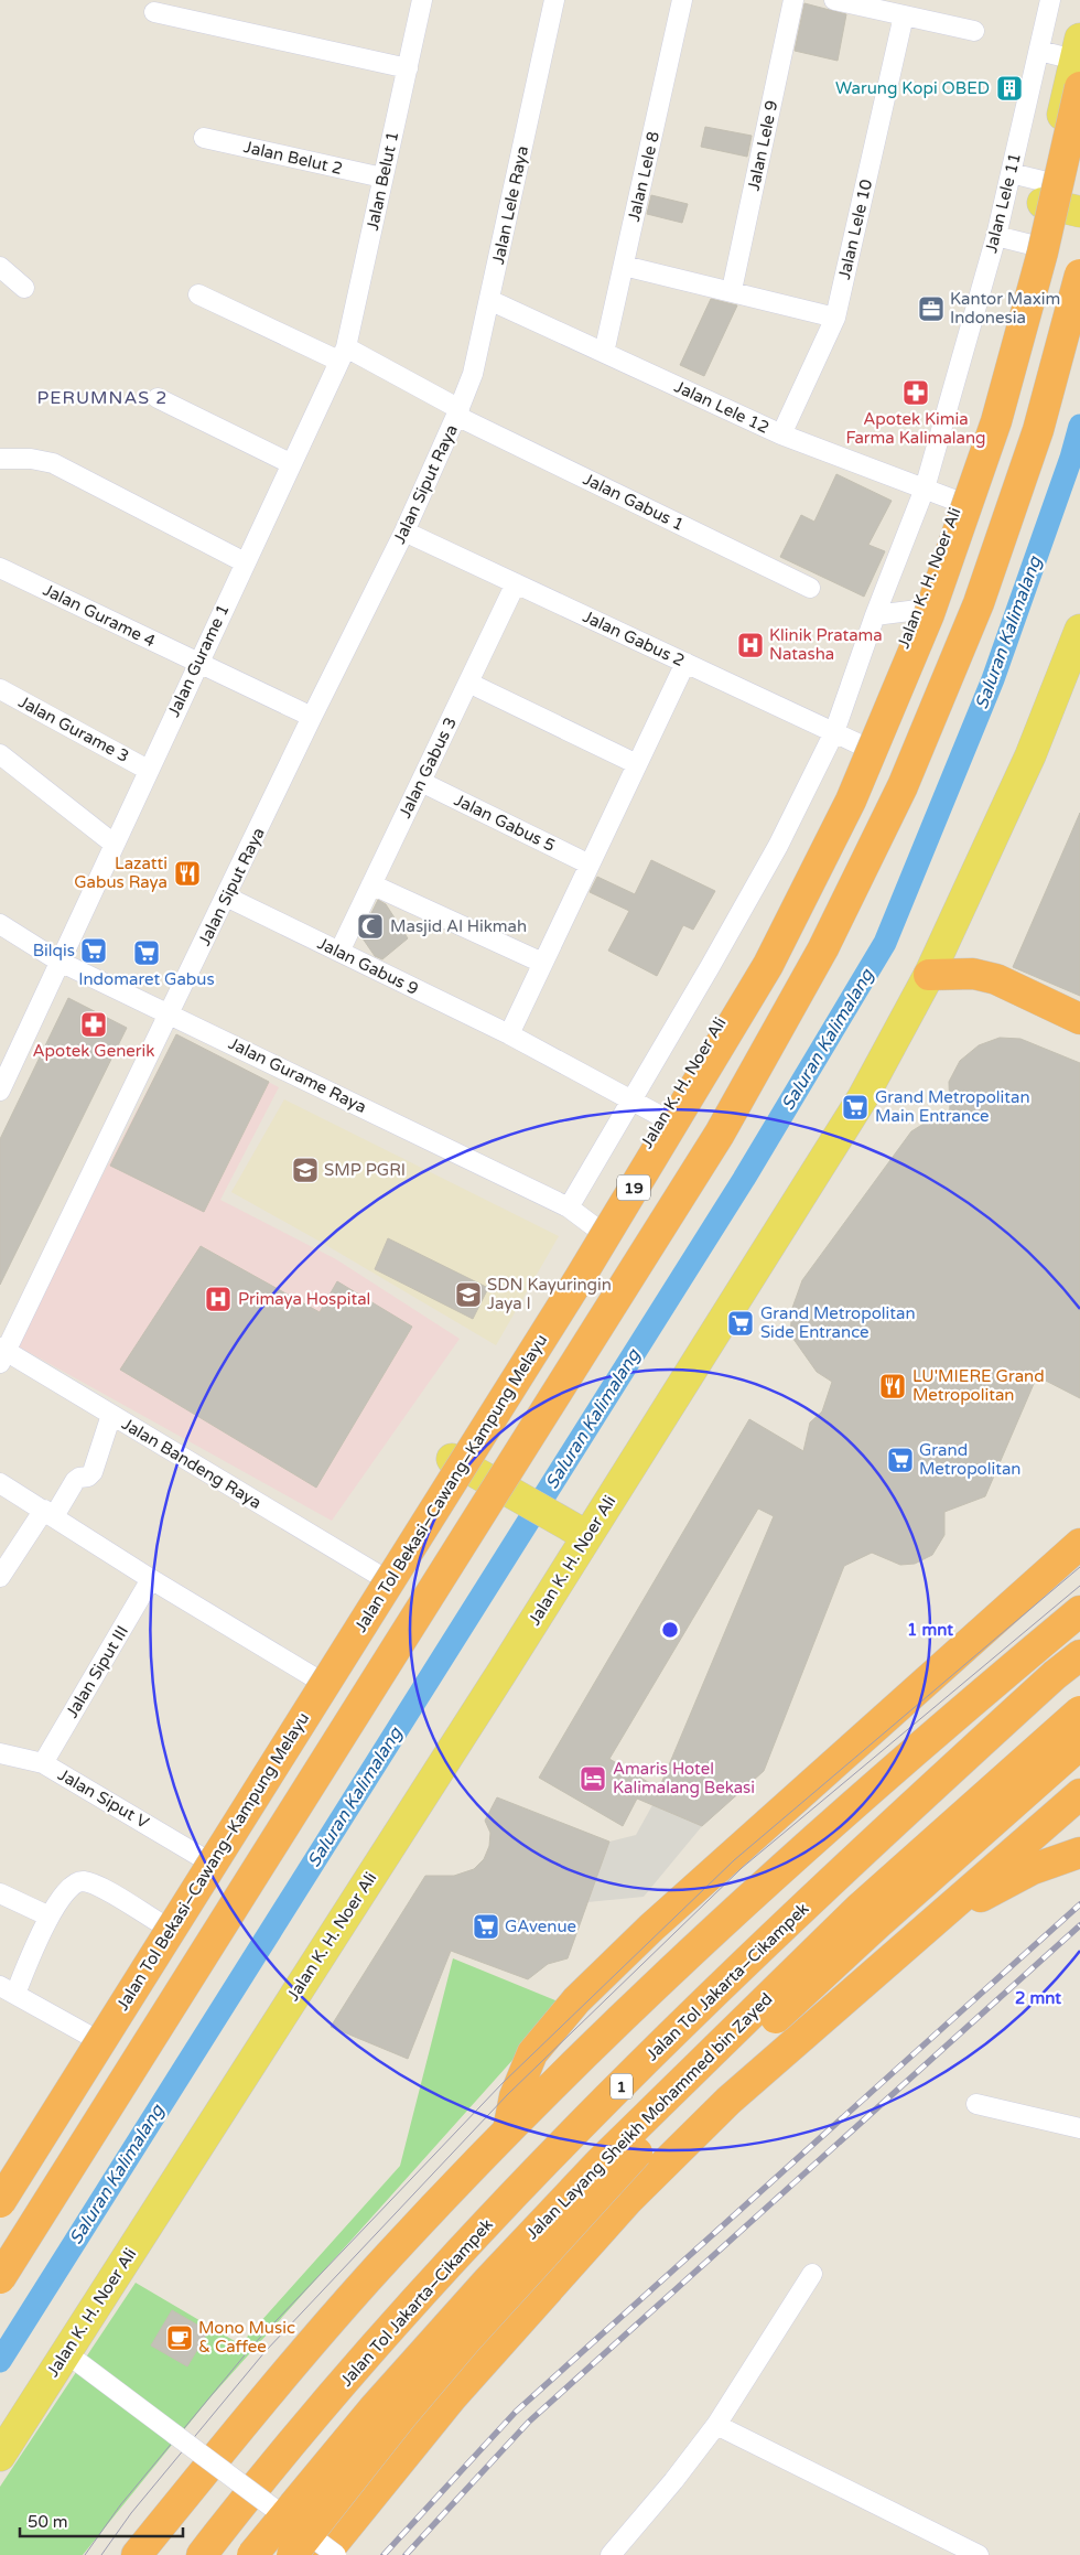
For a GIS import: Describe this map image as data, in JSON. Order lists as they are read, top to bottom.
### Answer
{
  "streets": {
    "highway": [
      "19",
      "Jalan Tol Bekasi–Cawang–Kampung Melayu",
      "Jalan Tol Jakarta–Cikampek",
      "1",
      "Jalan Layang Sheikh Mohammed bin Zayed"
    ],
    "main road": ["Jalan K. H. Noer Ali"],
    "street": [
      "Jalan Lele 9",
      "Jalan Belut 2",
      "Jalan Lele 8",
      "Jalan Belut 1",
      "Jalan Lele 11",
      "Jalan Lele Raya",
      "Jalan Lele 10",
      "Jalan Lele 12",
      "Jalan Siput Raya",
      "Jalan Gabus 1",
      "Jalan Gurame 4",
      "Jalan Gabus 2",
      "Jalan Gurame 1",
      "Jalan Gurame 3",
      "Jalan Gabus 3",
      "Jalan Gabus 5",
      "Jalan Gabus 9",
      "Jalan Gurame Raya",
      "Jalan Bandeng Raya",
      "Jalan Siput III",
      "Jalan Siput V"
    ]
  },
  "crossings": [
    ["Jalan Belut 2", "Jalan Belut 1"],
    ["Jalan Lele 8", "Jalan Lele 12"],
    ["Jalan Belut 1", "Jalan Gabus 1"],
    ["Jalan Belut 1", "Jalan Gurame 1"],
    ["Jalan Lele 11", "Jalan Lele 12"],
    ["Jalan Lele 11", "Jalan Gabus 2"],
    ["Jalan Lele 11", "Jalan Gabus 9"],
    ["Jalan Lele 11", "Jalan Gurame Raya"],
    ["Jalan Lele Raya", "Jalan Lele 12"],
    ["Jalan Lele Raya", "Jalan Siput Raya"],
    ["Jalan Lele Raya", "Jalan Gabus 1"],
    ["Jalan Lele 10", "Jalan Lele 12"],
    ["Jalan Lele 12", "Jalan K. H. Noer Ali"],
    ["Jalan Siput Raya", "Jalan Gabus 1"],
    ["Jalan Siput Raya", "Jalan Gurame 4"],
    ["Jalan Siput Raya", "Jalan Gabus 2"],
    ["Jalan Siput Raya", "Jalan Gabus 9"],
    ["Jalan Siput Raya", "Jalan Gurame Raya"],
    ["Jalan Siput Raya", "Jalan Bandeng Raya"],
    ["Jalan Gabus 1", "Jalan Gurame 1"],
    ["Jalan K. H. Noer Ali", "Jalan Gabus 2"],
    ["Jalan K. H. Noer Ali", "Jalan Gabus 9"],
    ["Jalan K. H. Noer Ali", "Jalan Gurame Raya"],
    ["Jalan K. H. Noer Ali", "Jalan Bandeng Raya"],
    ["Jalan K. H. Noer Ali", "Jalan Tol Bekasi–Cawang–Kampung Melayu"],
    ["Jalan K. H. Noer Ali", "Jalan Siput V"],
    ["Jalan Gurame 4", "Jalan Gurame 1"],
    ["Jalan Gabus 2", "Jalan Gabus 3"],
    ["Jalan Gurame 1", "Jalan Gurame 3"],
    ["Jalan Gurame 1", "Jalan Gurame Raya"],
    ["Jalan Gabus 3", "Jalan Gabus 5"],
    ["Jalan Gabus 3", "Jalan Gabus 9"],
    ["Jalan Siput III", "Jalan Siput V"]
  ],
  "districts": ["PERUMNAS 2"],
  "water": ["Saluran Kalimalang"],
  "places": {
    "building": ["Warung Kopi OBED"],
    "office": ["Kantor Maxim Indonesia"],
    "pharmacy": ["Apotek Kimia Farma Kalimalang", "Apotek Generik"],
    "hospital": ["Klinik Pratama Natasha", "Primaya Hospital"],
    "restaurant": ["Lazatti Gabus Raya", "LU'MIERE Grand Metropolitan"],
    "mosque": ["Masjid Al Hikmah"],
    "supermarket": [
      "Bilqis",
      "Indomaret Gabus",
      "Grand Metropolitan Main Entrance",
      "Grand Metropolitan Side Entrance",
      "Grand Metropolitan",
      "GAvenue"
    ],
    "school or university": ["SMP PGRI", "SDN Kayuringin Jaya I"],
    "hotel": ["Amaris Hotel Kalimalang Bekasi"],
    "cafe": ["Mono Music & Caffee"]
  },
  "scale_bar": "50 m",
  "rings": ["1 mnt", "2 mnt"]
}
